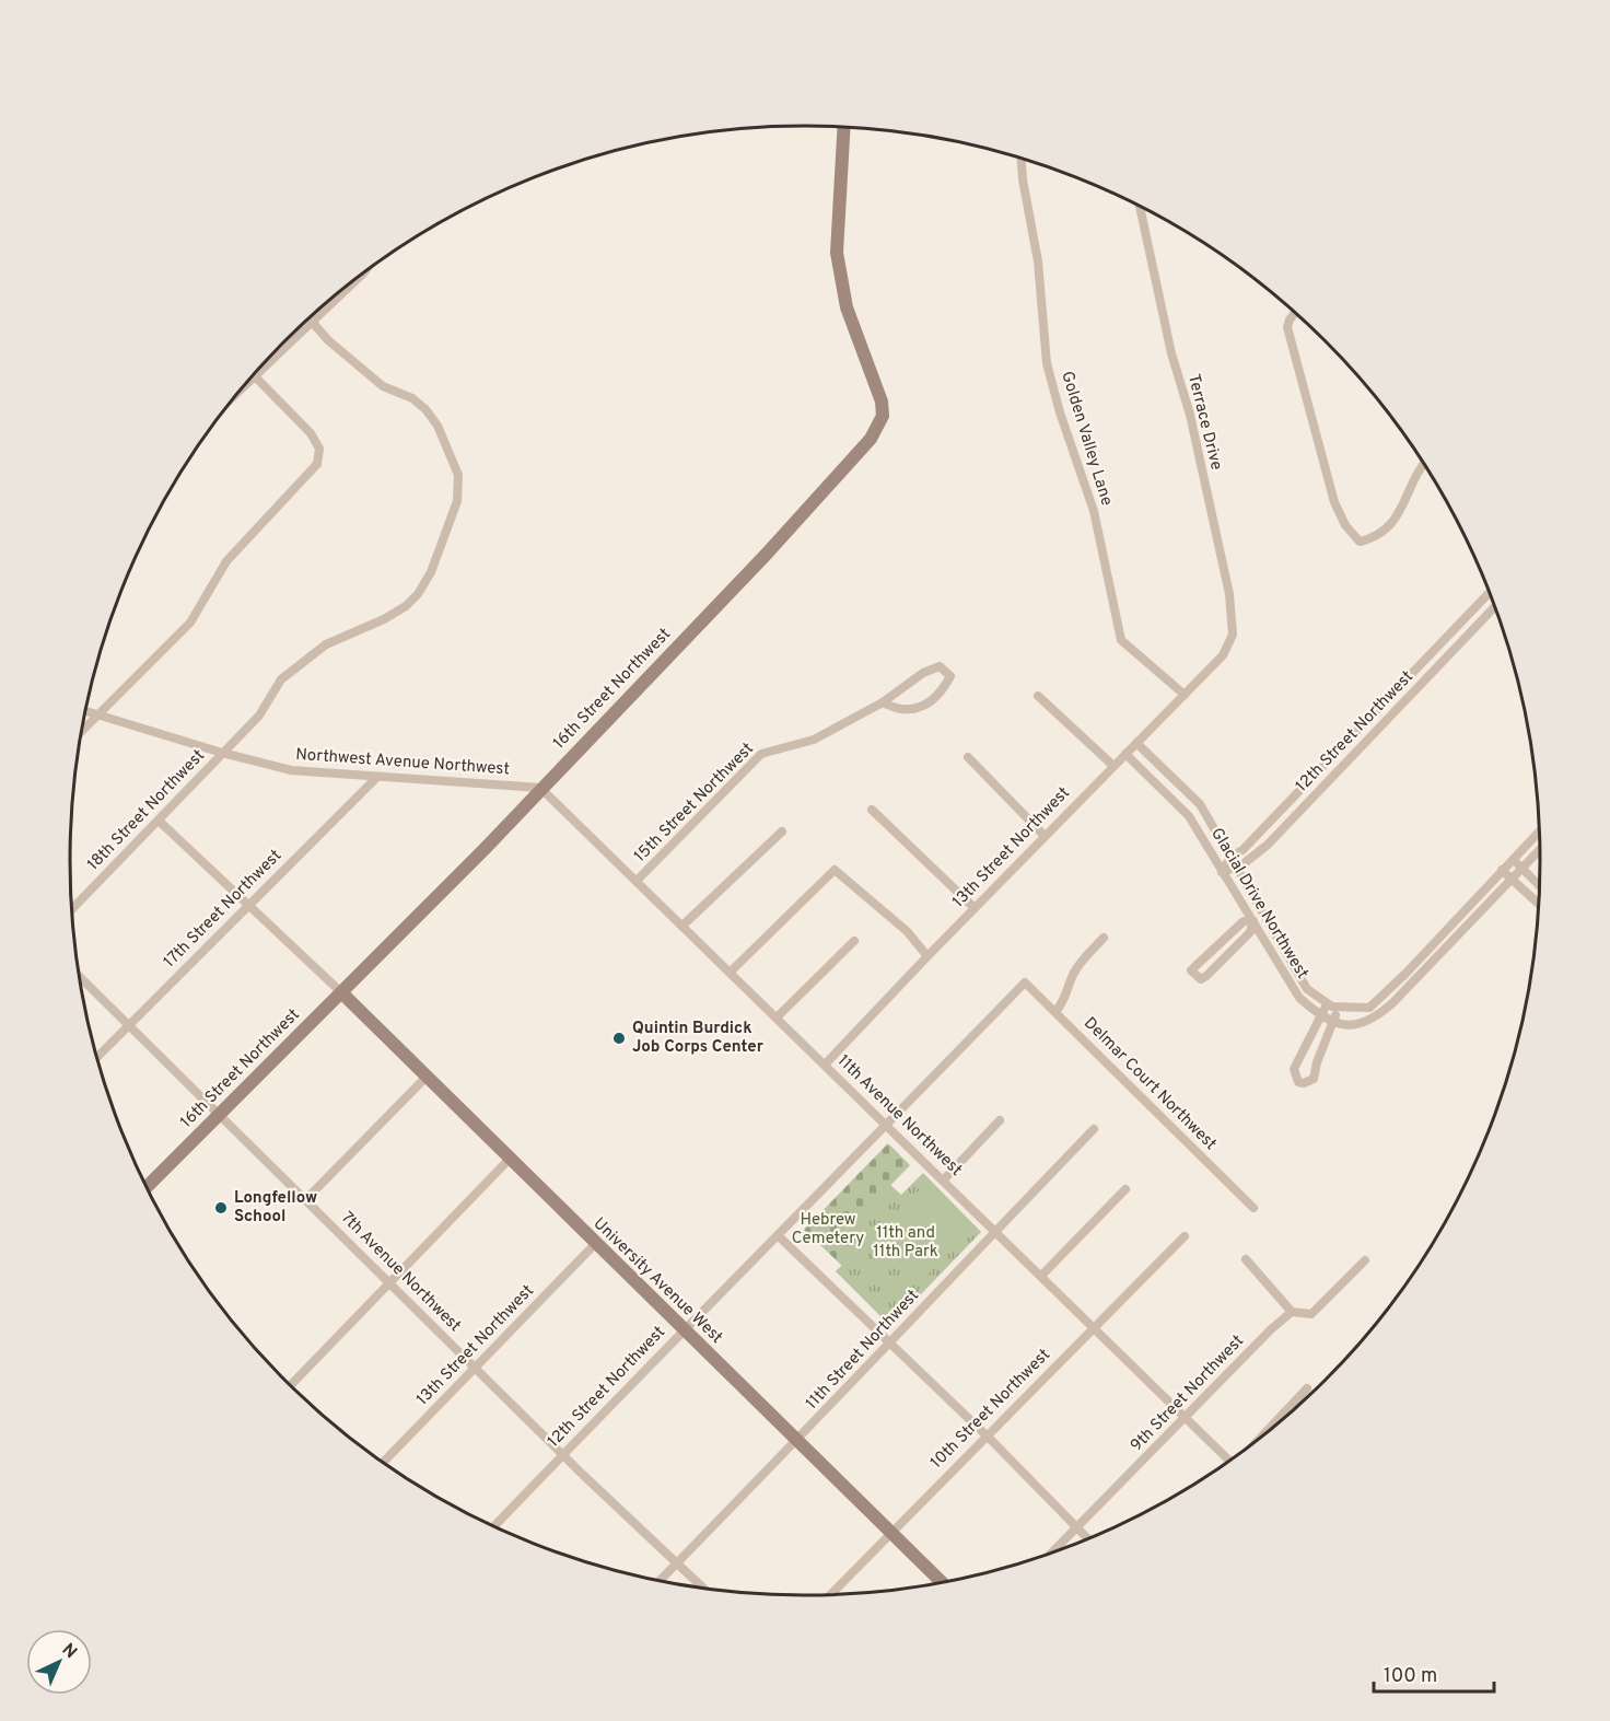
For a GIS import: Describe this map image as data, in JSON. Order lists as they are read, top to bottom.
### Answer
{
  "streets": {
    "street": [
      "Terrace Drive",
      "Golden Valley Lane",
      "16th Street Northwest",
      "12th Street Northwest",
      "Northwest Avenue Northwest",
      "15th Street Northwest",
      "18th Street Northwest",
      "13th Street Northwest",
      "Glacial Drive Northwest",
      "17th Street Northwest",
      "Delmar Court Northwest",
      "11th Avenue Northwest",
      "7th Avenue Northwest",
      "University Avenue West",
      "11th Street Northwest",
      "9th Street Northwest",
      "10th Street Northwest"
    ]
  },
  "crossings": [
    ["Terrace Drive", "13th Street Northwest"],
    ["Golden Valley Lane", "13th Street Northwest"],
    ["16th Street Northwest", "Northwest Avenue Northwest"],
    ["16th Street Northwest", "11th Avenue Northwest"],
    ["16th Street Northwest", "7th Avenue Northwest"],
    ["16th Street Northwest", "University Avenue West"],
    ["12th Street Northwest", "Glacial Drive Northwest"],
    ["12th Street Northwest", "Delmar Court Northwest"],
    ["12th Street Northwest", "11th Avenue Northwest"],
    ["12th Street Northwest", "7th Avenue Northwest"],
    ["12th Street Northwest", "University Avenue West"],
    ["Northwest Avenue Northwest", "18th Street Northwest"],
    ["Northwest Avenue Northwest", "17th Street Northwest"],
    ["Northwest Avenue Northwest", "11th Avenue Northwest"],
    ["15th Street Northwest", "11th Avenue Northwest"],
    ["13th Street Northwest", "Glacial Drive Northwest"],
    ["13th Street Northwest", "11th Avenue Northwest"],
    ["13th Street Northwest", "7th Avenue Northwest"],
    ["13th Street Northwest", "University Avenue West"],
    ["17th Street Northwest", "7th Avenue Northwest"],
    ["11th Avenue Northwest", "11th Street Northwest"],
    ["11th Avenue Northwest", "9th Street Northwest"],
    ["11th Avenue Northwest", "10th Street Northwest"],
    ["7th Avenue Northwest", "11th Street Northwest"],
    ["University Avenue West", "11th Street Northwest"],
    ["University Avenue West", "10th Street Northwest"]
  ],
  "parks": ["Hebrew Cemetery", "11th and 11th Park"],
  "places": ["Quintin Burdick Job Corps Center", "Longfellow School"],
  "scale_bar": "100 m",
  "north": "top right"
}
